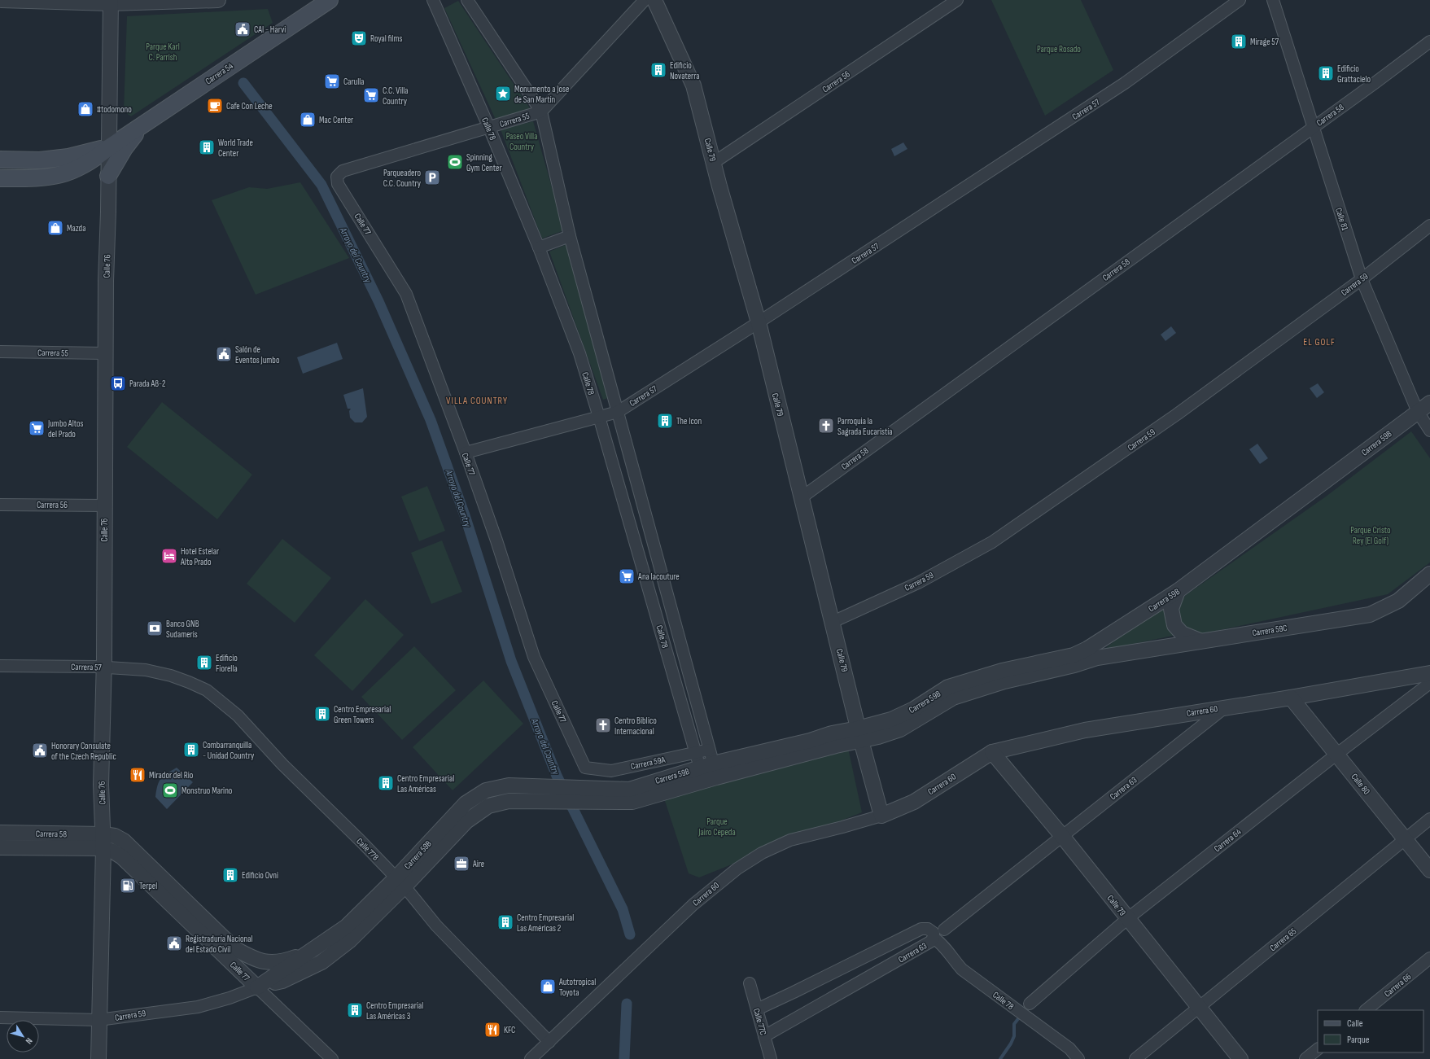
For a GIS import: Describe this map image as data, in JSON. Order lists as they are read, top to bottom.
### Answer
{
  "streets": {
    "main road": ["Carrera 54"],
    "street": [
      "Carrera 56",
      "Carrera 57",
      "Carrera 58",
      "Carrera 55",
      "Calle 78",
      "Calle 79",
      "Calle 81",
      "Calle 77",
      "Calle 76",
      "Carrera 59",
      "Carrera 59B",
      "Carrera 59C",
      "Carrera 60",
      "Carrera 59A",
      "Calle 80",
      "Carrera 63",
      "Carrera 64",
      "Calle 77B",
      "Carrera 65",
      "Carrera 66",
      "Calle 77C"
    ]
  },
  "crossings": [
    ["Carrera 54", "Calle 76"],
    ["Carrera 56", "Calle 79"],
    ["Carrera 56", "Calle 76"],
    ["Carrera 57", "Calle 78"],
    ["Carrera 57", "Calle 79"],
    ["Carrera 57", "Calle 77"],
    ["Carrera 57", "Calle 76"],
    ["Carrera 57", "Calle 77B"],
    ["Carrera 58", "Calle 79"],
    ["Carrera 58", "Calle 81"],
    ["Carrera 58", "Calle 77"],
    ["Carrera 58", "Calle 76"],
    ["Carrera 55", "Calle 78"],
    ["Carrera 55", "Calle 77"],
    ["Carrera 55", "Calle 76"],
    ["Calle 78", "Carrera 59B"],
    ["Calle 78", "Carrera 59A"],
    ["Calle 78", "Carrera 63"],
    ["Calle 79", "Carrera 59"],
    ["Calle 79", "Carrera 59B"],
    ["Calle 79", "Carrera 60"],
    ["Calle 79", "Carrera 63"],
    ["Calle 79", "Carrera 64"],
    ["Calle 79", "Carrera 65"],
    ["Calle 81", "Carrera 59"],
    ["Calle 81", "Carrera 59B"],
    ["Calle 77", "Calle 76"],
    ["Calle 77", "Carrera 59"],
    ["Calle 77", "Carrera 59B"],
    ["Calle 77", "Carrera 59A"],
    ["Calle 76", "Carrera 59"],
    ["Carrera 59", "Carrera 59B"],
    ["Carrera 59B", "Carrera 59C"],
    ["Carrera 59B", "Calle 77B"],
    ["Carrera 60", "Calle 80"],
    ["Carrera 60", "Carrera 63"],
    ["Carrera 60", "Calle 77B"],
    ["Calle 80", "Carrera 64"],
    ["Calle 80", "Carrera 65"],
    ["Carrera 63", "Calle 77C"]
  ],
  "districts": ["EL GOLF", "VILLA COUNTRY"],
  "water": ["Arroyo del Country"],
  "parks": [
    "Parque Karl C. Parrish",
    "Parque Rosado",
    "Paseo Villa Country",
    "Parque Cristo Rey (El Golf)",
    "Parque Jairo Cepeda"
  ],
  "places": {
    "public building": [
      "CAI - Harvi",
      "Salón de Eventos Jumbo",
      "Honorary Consulate of the Czech Republic",
      "Registraduría Nacional del Estado Civil"
    ],
    "theatre": ["Royal films"],
    "building": [
      "Mirage 57",
      "Edificio Novaterra",
      "Edificio Grattacielo",
      "World Trade Center",
      "The Icon",
      "Edificio Fiorella",
      "Centro Empresarial Green Towers",
      "Combarranquilla - Unidad Country",
      "Centro Empresarial Las Américas",
      "Edificio Ovni",
      "Centro Empresarial Las Américas 2",
      "Centro Empresarial Las Américas 3"
    ],
    "supermarket": [
      "Carulla",
      "C.C. Villa Country",
      "Jumbo Altos del Prado",
      "Ana lacouture"
    ],
    "place": ["Monumento a Jose de San Martín"],
    "cafe": ["Cafe Con Leche"],
    "shop": [
      "#todomono",
      "Mac Center",
      "Mazda",
      "Autotropical Toyota"
    ],
    "sports": ["Spinning Gym Center", "Monstruo Marino"],
    "parking": ["Parqueadero C.C. Country"],
    "bus stop": ["Parada A8-2"],
    "church": ["Parroquia la Sagrada Eucaristía", "Centro Biblico Internacional"],
    "hotel": ["Hotel Estelar Alto Prado"],
    "bank": ["Banco GNB Sudameris"],
    "restaurant": ["Mirador del Rio", "KFC"],
    "office": ["Aire"],
    "fuel station": ["Terpel"]
  },
  "legend": ["Calle", "Parque"],
  "north": "bottom right"
}
